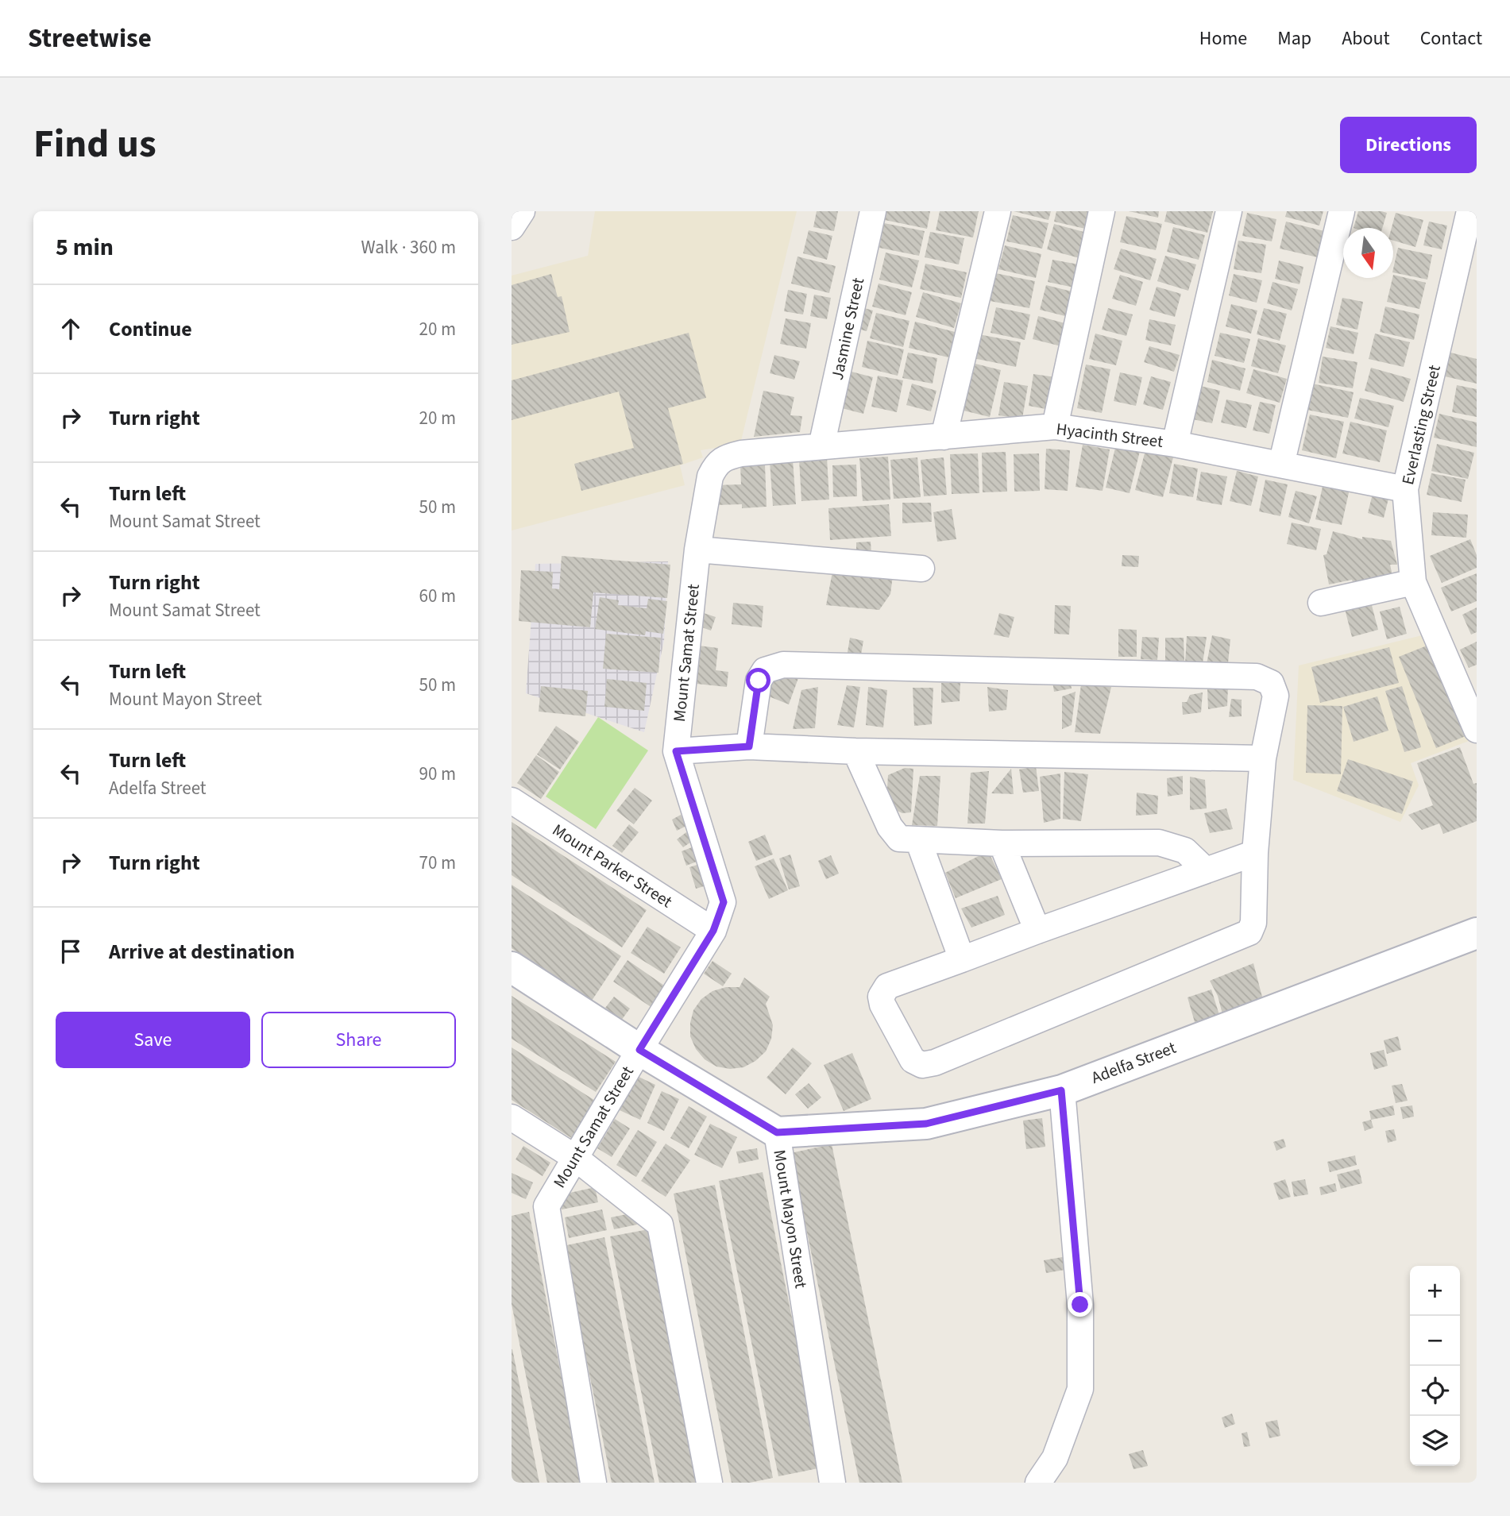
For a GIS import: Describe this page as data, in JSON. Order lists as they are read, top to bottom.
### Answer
{
  "streets": {
    "street": [
      "Jasmine Street",
      "Everlasting Street",
      "Hyacinth Street",
      "Mount Samat Street",
      "Mount Parker Street",
      "Adelfa Street",
      "Mount Mayon Street"
    ]
  },
  "crossings": [
    ["Jasmine Street", "Hyacinth Street"],
    ["Everlasting Street", "Hyacinth Street"],
    ["Hyacinth Street", "Mount Samat Street"],
    ["Mount Samat Street", "Mount Parker Street"],
    ["Mount Samat Street", "Mount Mayon Street"],
    ["Adelfa Street", "Mount Mayon Street"]
  ],
  "north": "bottom",
  "page": {
    "header": "Streetwise",
    "nav": [
      "Home",
      "Map",
      "About",
      "Contact"
    ],
    "title": "Find us",
    "buttons": [
      "Directions",
      ["Save", "Share"]
    ],
    "heading": ["5 min", "Walk · 360 m"],
    "list": [
      ["Continue", "20 m"],
      ["Turn right", "20 m"],
      ["Turn left", "Mount Samat Street", "50 m"],
      ["Turn right", "Mount Samat Street", "60 m"],
      ["Turn left", "Mount Mayon Street", "50 m"],
      ["Turn left", "Adelfa Street", "90 m"],
      ["Turn right", "70 m"],
      "Arrive at destination"
    ],
    "map_buttons": ["+", "−"]
  }
}
